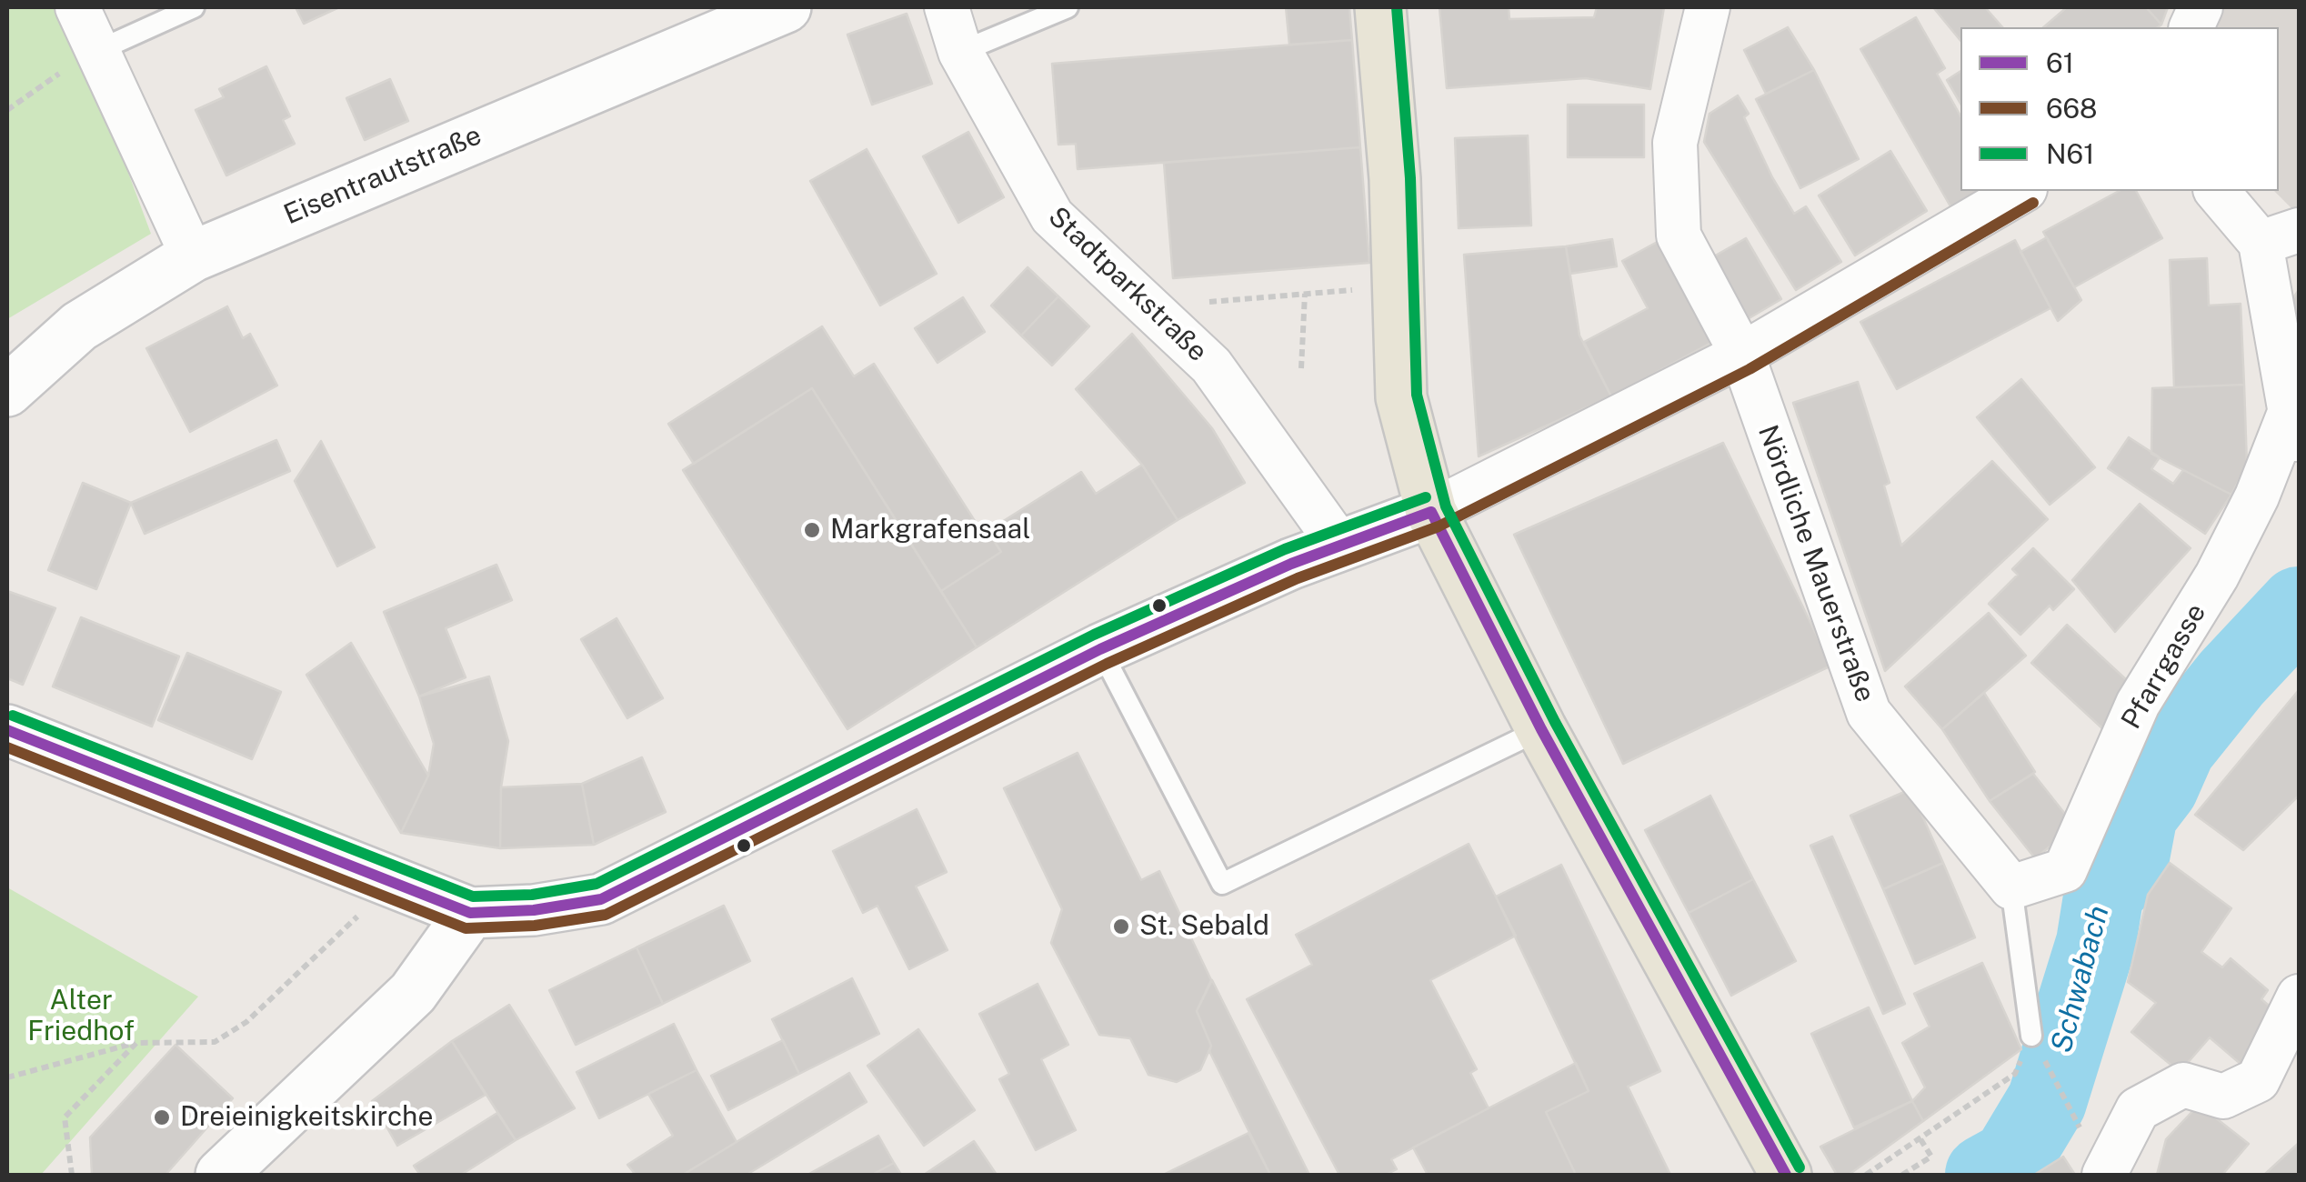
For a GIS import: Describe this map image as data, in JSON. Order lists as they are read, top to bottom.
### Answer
{
  "streets": {
    "main road": ["Eisentrautstraße"],
    "street": ["Stadtparkstraße", "Nördliche Mauerstraße", "Pfarrgasse"]
  },
  "crossings": [
    ["Nördliche Mauerstraße", "Pfarrgasse"]
  ],
  "water": ["Schwabach"],
  "parks": ["Alter Friedhof"],
  "places": ["Markgrafensaal", "St. Sebald", "Dreieinigkeitskirche"],
  "lines": ["transit line N61", "transit line 668", "transit line 61"],
  "legend": ["61", "668", "N61"]
}
